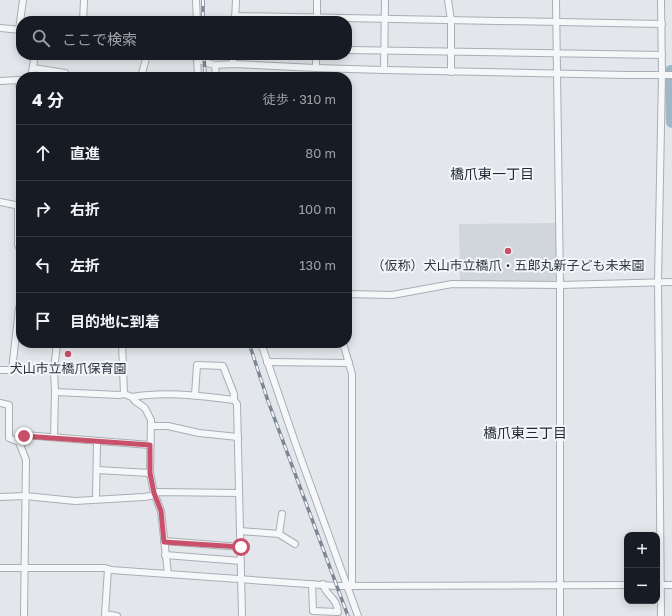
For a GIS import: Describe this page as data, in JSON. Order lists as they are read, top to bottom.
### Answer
{
  "districts": ["橋爪東一丁目", "橋爪東三丁目"],
  "places": ["（仮称）犬山市立橋爪・五郎丸新子ども未来園", "犬山市立橋爪保育園"],
  "page": {
    "search": "ここで検索",
    "heading": ["4 分", "徒歩 · 310 m"],
    "list": [
      ["直進", "80 m"],
      ["右折", "100 m"],
      ["左折", "130 m"],
      "目的地に到着"
    ],
    "map_buttons": ["+", "−"]
  }
}
